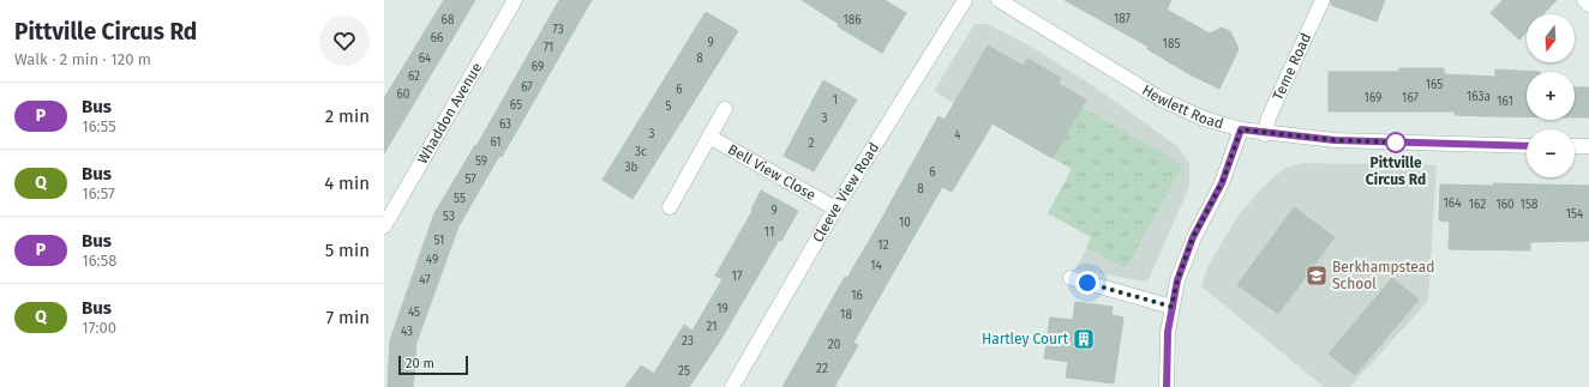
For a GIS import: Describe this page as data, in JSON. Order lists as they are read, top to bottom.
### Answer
{
  "streets": {
    "street": [
      "Teme Road",
      "Hewlett Road",
      "Whaddon Avenue",
      "Bell View Close",
      "Cleeve View Road"
    ]
  },
  "crossings": [
    ["Teme Road", "Hewlett Road"],
    ["Bell View Close", "Cleeve View Road"]
  ],
  "places": {
    "other": ["Pittville Circus Rd"],
    "school or university": ["Berkhampstead School"],
    "building": ["Hartley Court"]
  },
  "lines": ["bus line P"],
  "house_numbers": [
    "187",
    "68",
    "186",
    "73",
    "66",
    "9",
    "185",
    "71",
    "64",
    "8",
    "69",
    "62",
    "165",
    "67",
    "6",
    "60",
    "163a",
    "169",
    "167",
    "1",
    "161",
    "65",
    "5",
    "3",
    "63",
    "3",
    "4",
    "61",
    "2",
    "3c",
    "59",
    "3b",
    "6",
    "57",
    "8",
    "55",
    "164",
    "162",
    "160",
    "158",
    "9",
    "154",
    "53",
    "10",
    "11",
    "51",
    "12",
    "49",
    "14",
    "17",
    "47",
    "16",
    "19",
    "45",
    "18",
    "21",
    "43",
    "23",
    "20",
    "22",
    "25"
  ],
  "scale_bar": "20 m",
  "north": "bottom",
  "page": {
    "heading": ["Pittville Circus Rd", "Walk · 2 min · 120 m"],
    "map_buttons": ["+", "−"],
    "list": [
      {
        "mark": "P",
        "name": "Bus",
        "note": "16:55",
        "value": "2 min"
      },
      {
        "mark": "Q",
        "name": "Bus",
        "note": "16:57",
        "value": "4 min"
      },
      {
        "mark": "P",
        "name": "Bus",
        "note": "16:58",
        "value": "5 min"
      },
      {
        "mark": "Q",
        "name": "Bus",
        "note": "17:00",
        "value": "7 min"
      }
    ],
    "scale": "20 m"
  }
}
